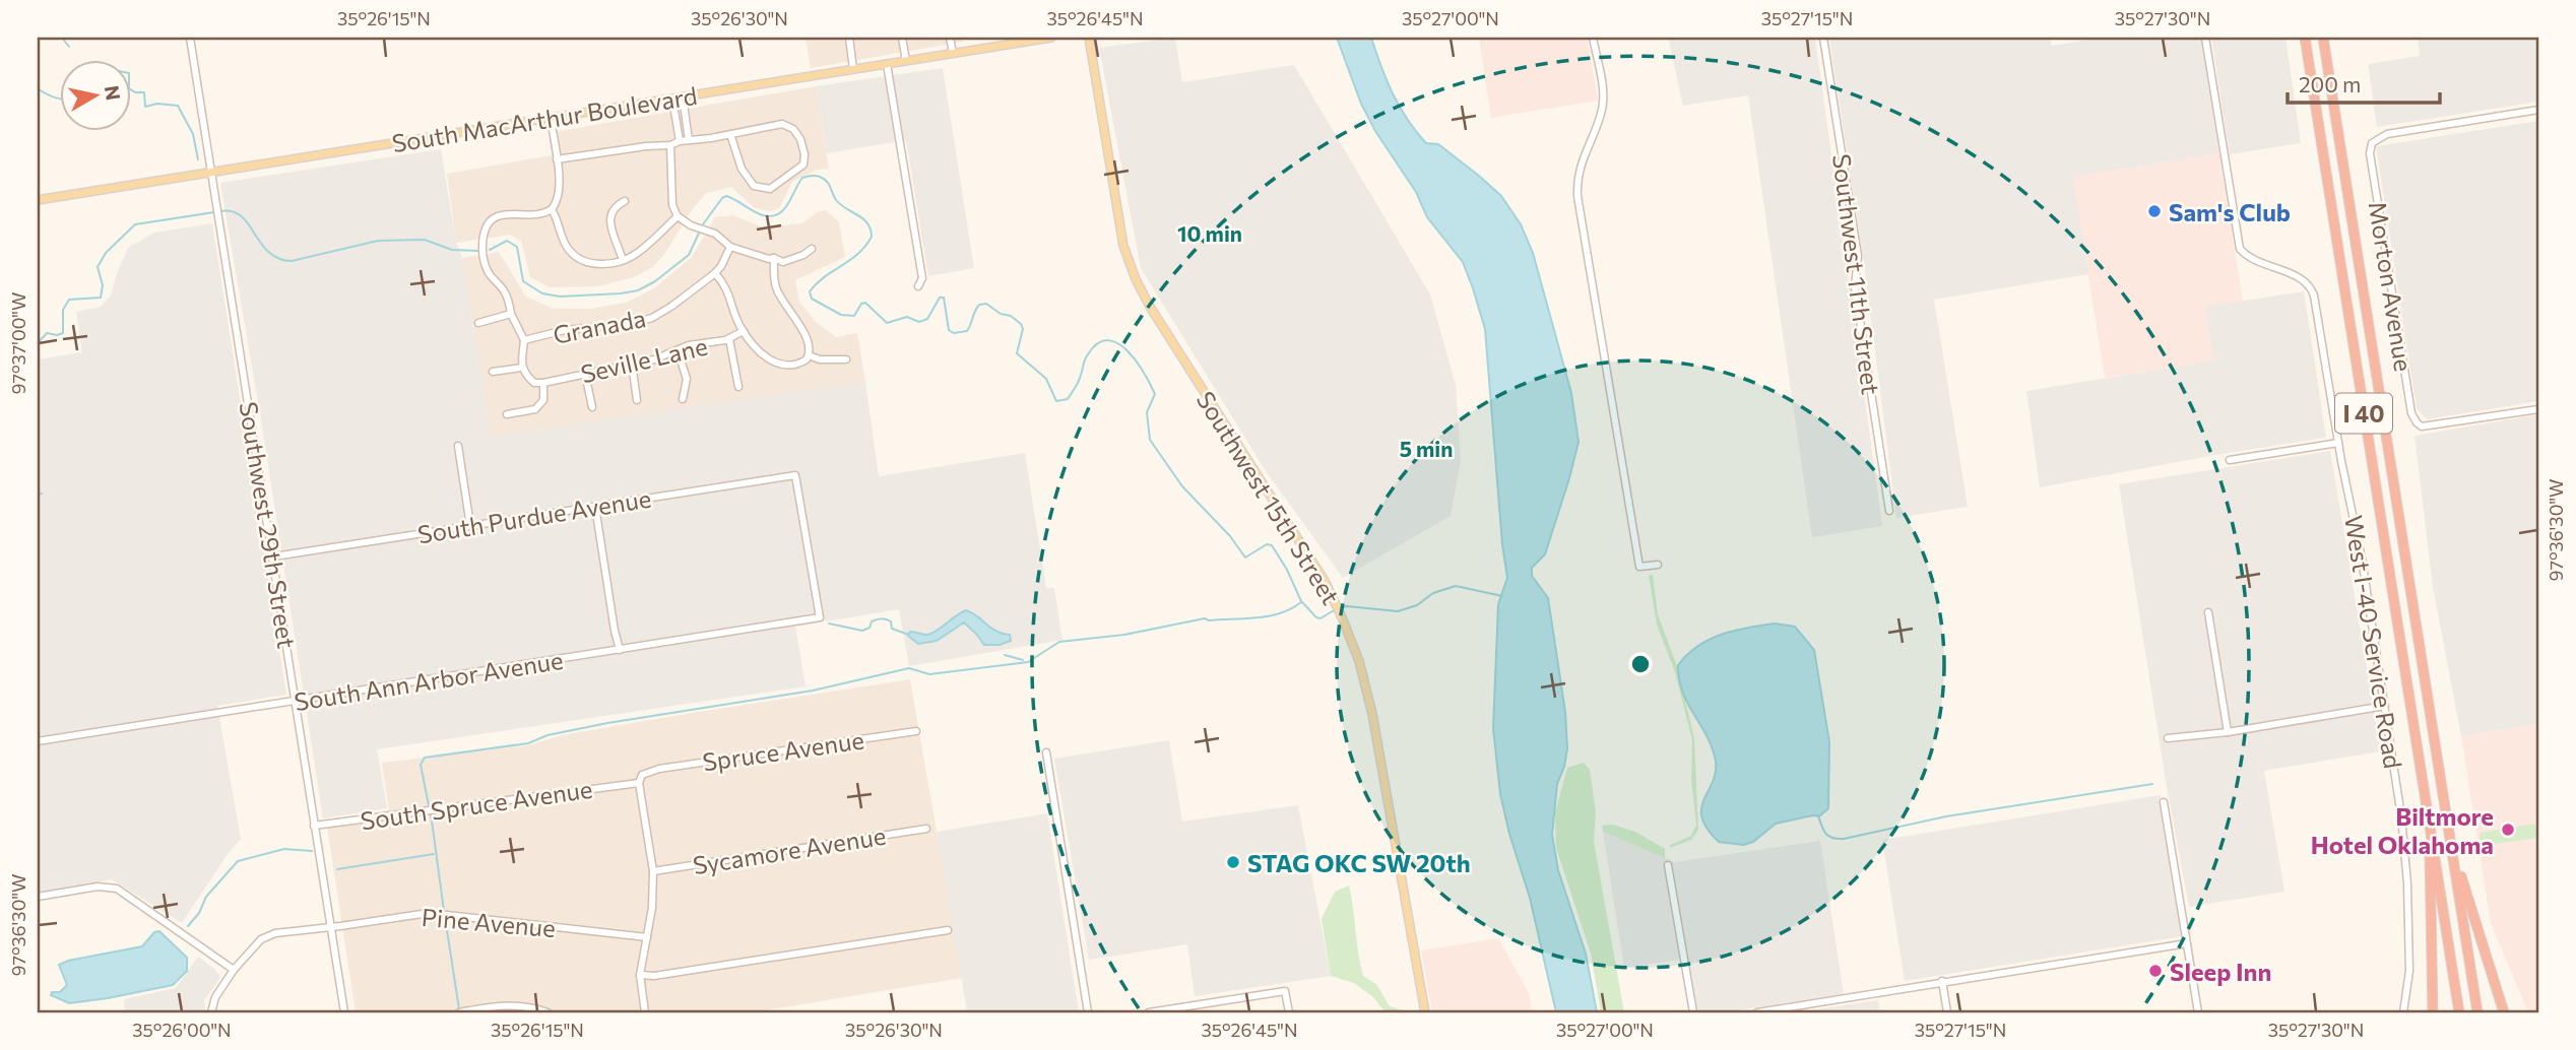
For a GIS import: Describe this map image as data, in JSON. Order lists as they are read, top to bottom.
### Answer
{
  "streets": {
    "highway": ["I 40"],
    "main road": ["South MacArthur Boulevard", "Southwest 15th Street"],
    "street": [
      "Southwest 11th Street",
      "Morton Avenue",
      "Granada",
      "Seville Lane",
      "South Purdue Avenue",
      "Southwest 29th Street",
      "West I-40 Service Road",
      "South Ann Arbor Avenue",
      "Spruce Avenue",
      "South Spruce Avenue",
      "Sycamore Avenue",
      "Pine Avenue"
    ]
  },
  "crossings": [
    ["South MacArthur Boulevard", "Southwest 29th Street"],
    ["Granada", "Seville Lane"],
    ["South Purdue Avenue", "Southwest 29th Street"],
    ["South Purdue Avenue", "South Ann Arbor Avenue"],
    ["Southwest 29th Street", "South Ann Arbor Avenue"],
    ["Southwest 29th Street", "South Spruce Avenue"],
    ["Southwest 29th Street", "Pine Avenue"],
    ["Spruce Avenue", "South Spruce Avenue"]
  ],
  "places": [
    "Sam's Club",
    "Biltmore Hotel Oklahoma",
    "STAG OKC SW 20th",
    "Sleep Inn"
  ],
  "scale_bar": "200 m",
  "north": "right",
  "coordinates": [
    "35°26'15\"N",
    "35°26'30\"N",
    "35°26'45\"N",
    "35°27'00\"N",
    "35°27'15\"N",
    "35°27'30\"N",
    "97°37'00\"W",
    "97°36'30\"W",
    "35°26'00\"N"
  ],
  "rings": ["10 min", "5 min"]
}
